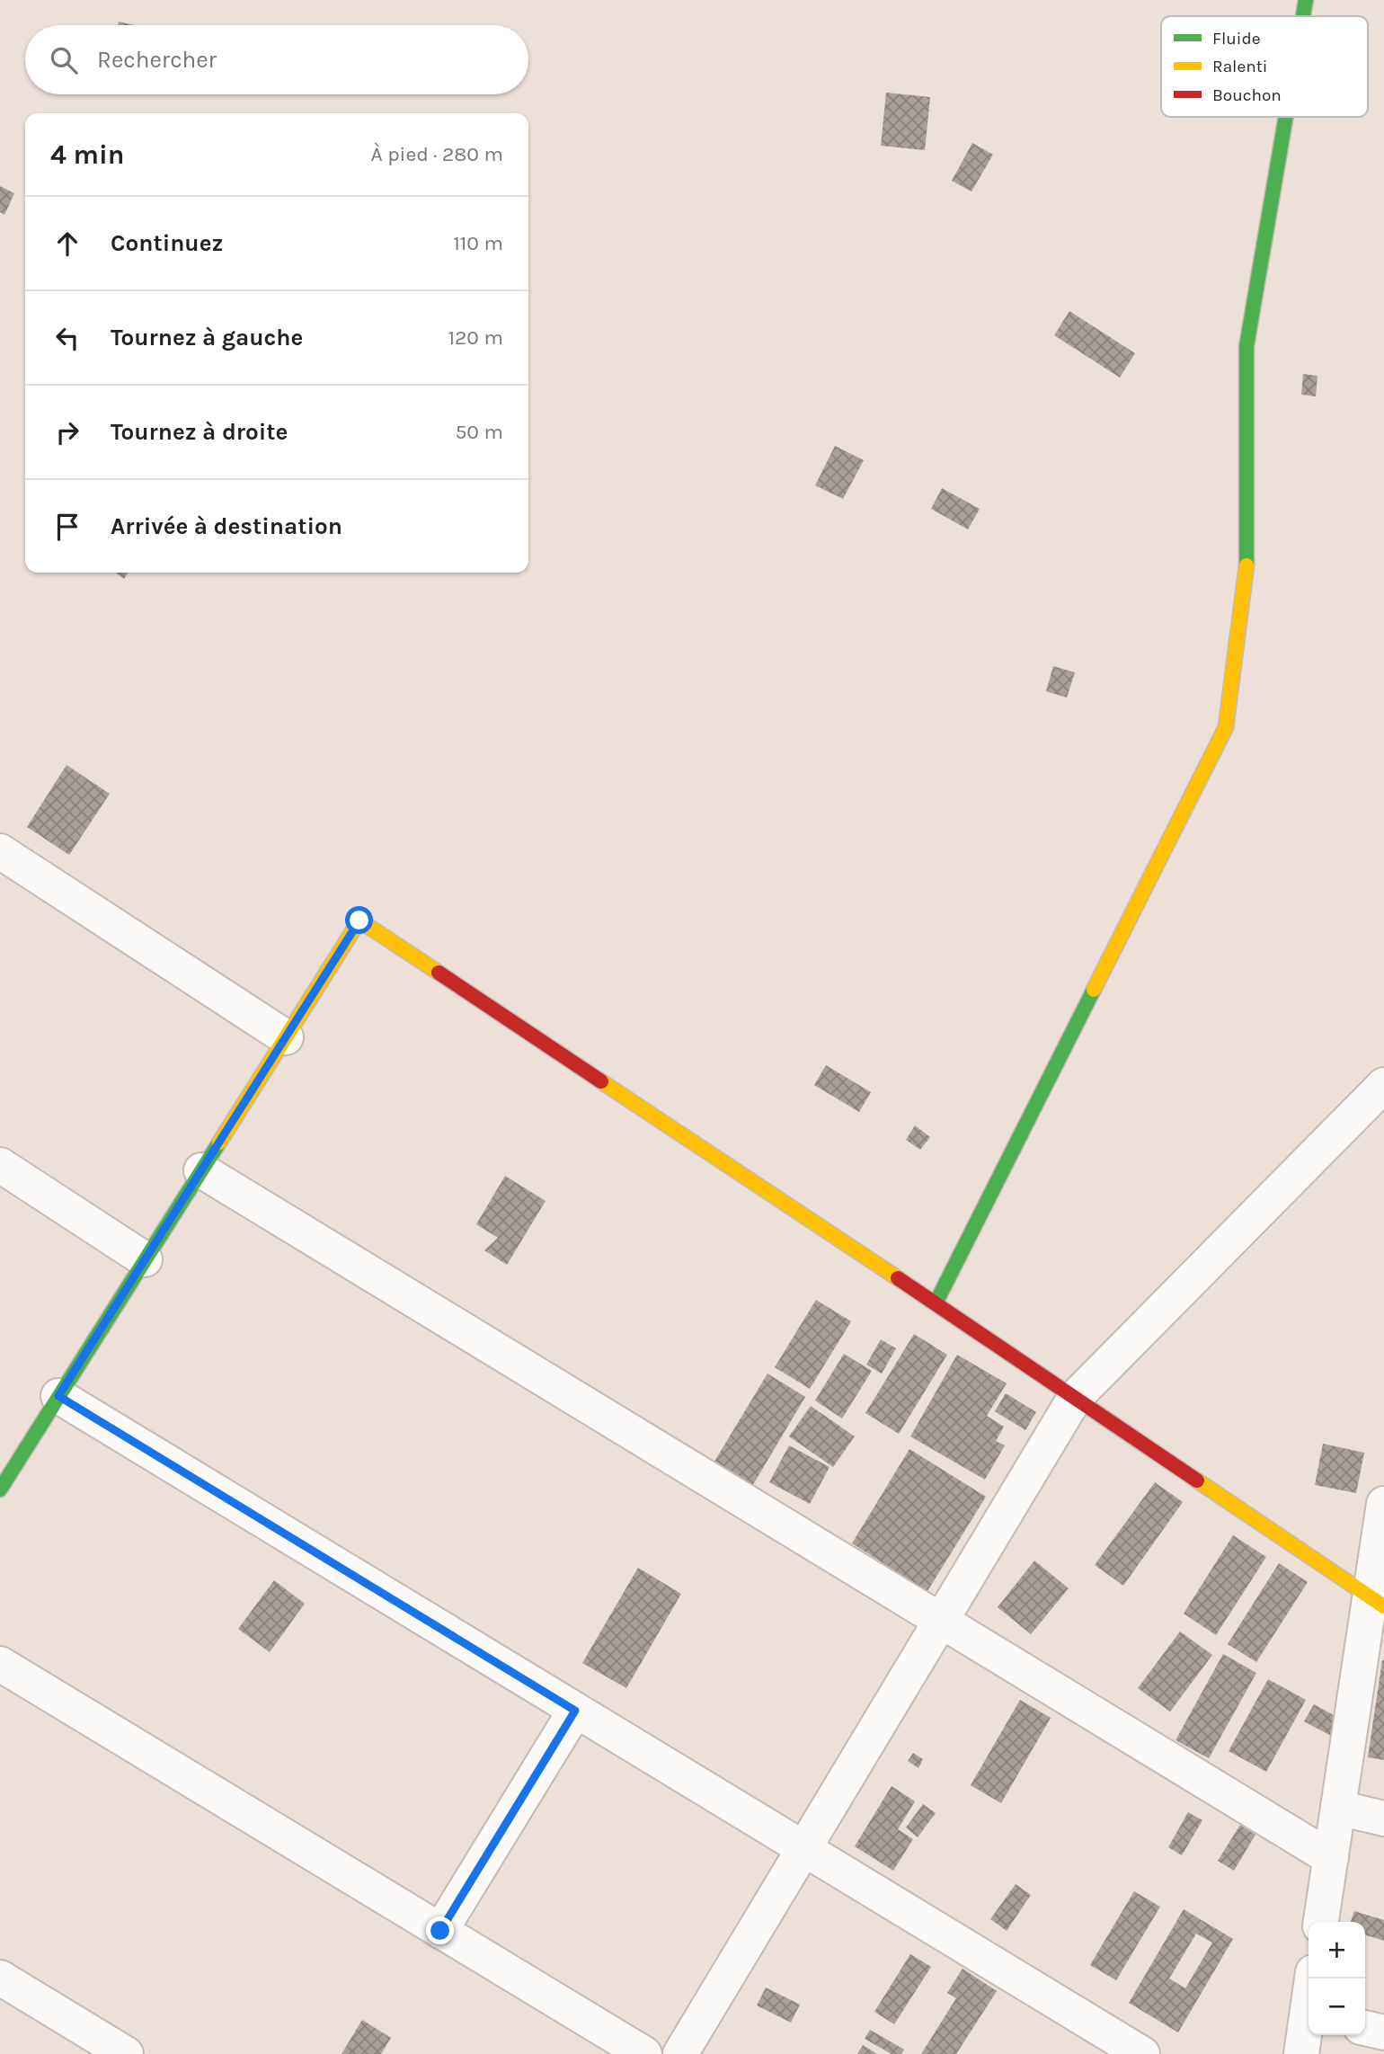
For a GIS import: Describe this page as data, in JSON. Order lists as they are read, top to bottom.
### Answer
{
  "legend": ["Fluide", "Ralenti", "Bouchon"],
  "page": {
    "search": "Rechercher",
    "heading": ["4 min", "À pied · 280 m"],
    "list": [
      ["Continuez", "110 m"],
      ["Tournez à gauche", "120 m"],
      ["Tournez à droite", "50 m"],
      "Arrivée à destination"
    ],
    "map_buttons": ["+", "−"]
  }
}
